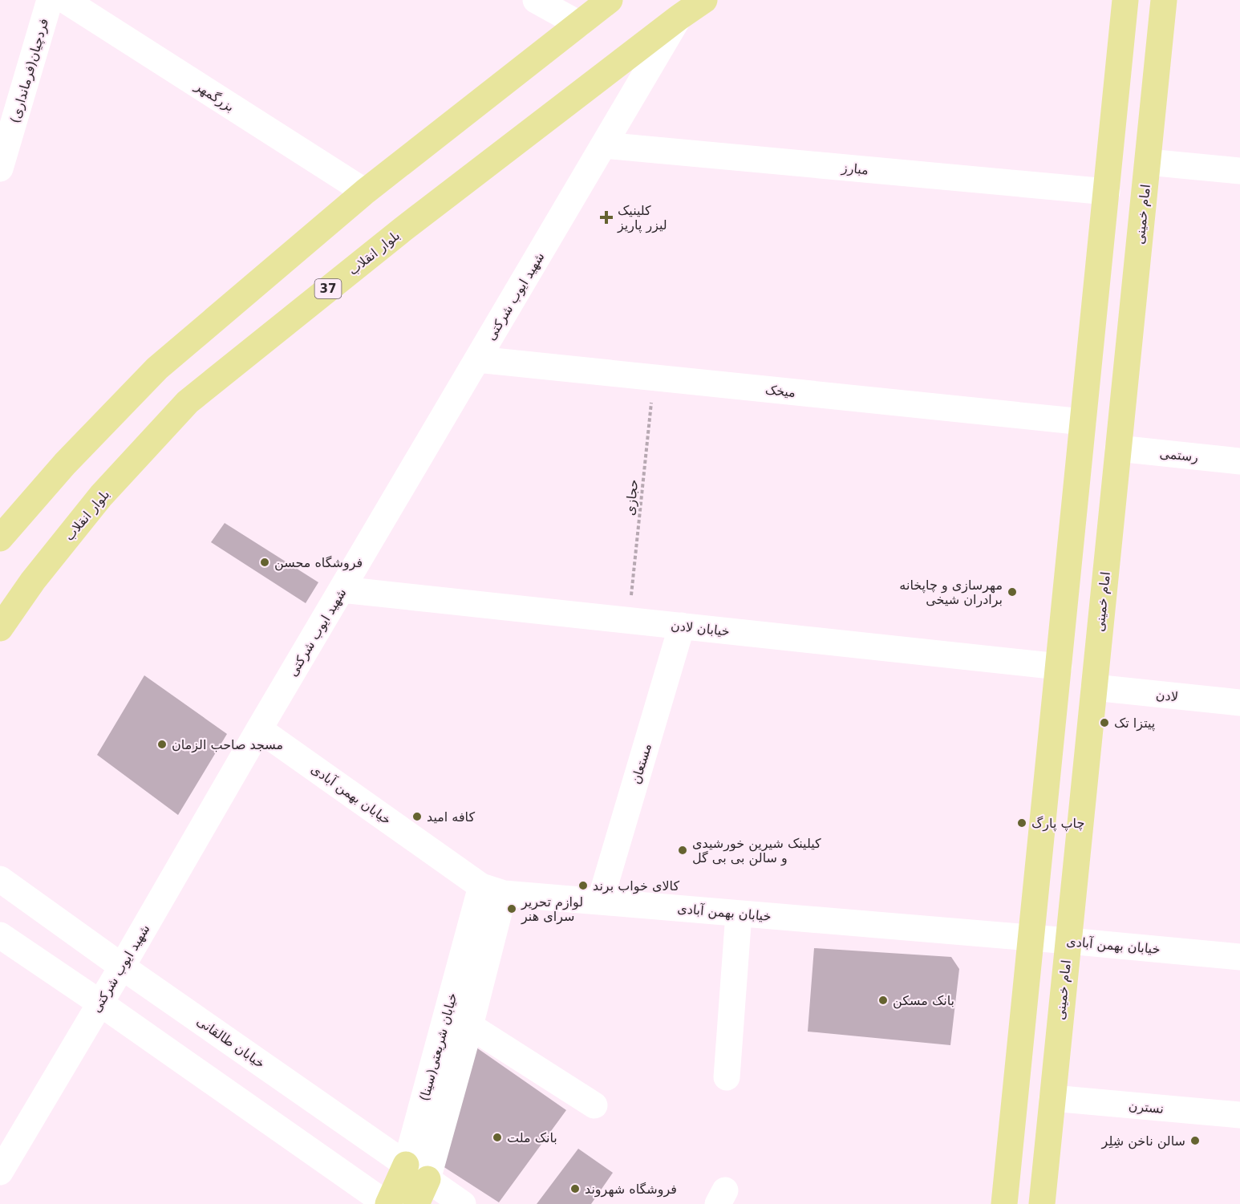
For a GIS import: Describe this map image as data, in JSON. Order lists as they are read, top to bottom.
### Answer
{
  "streets": {
    "main road": [
      "امام خمینی",
      "بلوار انقلاب",
      "37",
      "خیابان شریعتی(سینا)"
    ],
    "street": [
      "فردچیان(فرمانداری)",
      "بزرگمهر",
      "مبارز",
      "شهید ایوب شرکتی",
      "میخک",
      "رستمی",
      "خیابان لادن",
      "لادن",
      "مستعان",
      "خیابان بهمن آبادی",
      "خیابان طالقانی",
      "نسترن"
    ],
    "path": ["حجازی"]
  },
  "crossings": [
    ["مبارز", "شهید ایوب شرکتی"],
    ["امام خمینی", "رستمی"],
    ["امام خمینی", "لادن"],
    ["امام خمینی", "خیابان بهمن آبادی"],
    ["امام خمینی", "نسترن"],
    ["بلوار انقلاب", "شهید ایوب شرکتی"],
    ["شهید ایوب شرکتی", "میخک"],
    ["شهید ایوب شرکتی", "خیابان لادن"],
    ["شهید ایوب شرکتی", "خیابان بهمن آبادی"],
    ["شهید ایوب شرکتی", "خیابان طالقانی"],
    ["میخک", "حجازی"],
    ["حجازی", "خیابان لادن"],
    ["خیابان لادن", "مستعان"],
    ["مستعان", "خیابان بهمن آبادی"],
    ["خیابان بهمن آبادی", "خیابان شریعتی(سینا)"],
    ["خیابان طالقانی", "خیابان شریعتی(سینا)"]
  ],
  "places": {
    "health": ["کلینیک لیزر پاریز"],
    "other": [
      "فروشگاه محسن",
      "مهرسازی و چاپخانه برادران شیخی",
      "پیتزا تک",
      "مسجد صاحب الزمان",
      "کافه امید",
      "چاپ پارگ",
      "کیلینک شیرین خورشیدی و سالن بی بی گل",
      "کالای خواب برند",
      "لوازم تحریر سرای هنر",
      "بانک مسکن",
      "بانک ملت",
      "سالن ناخن شِلِر",
      "فروشگاه شهروند"
    ]
  }
}
